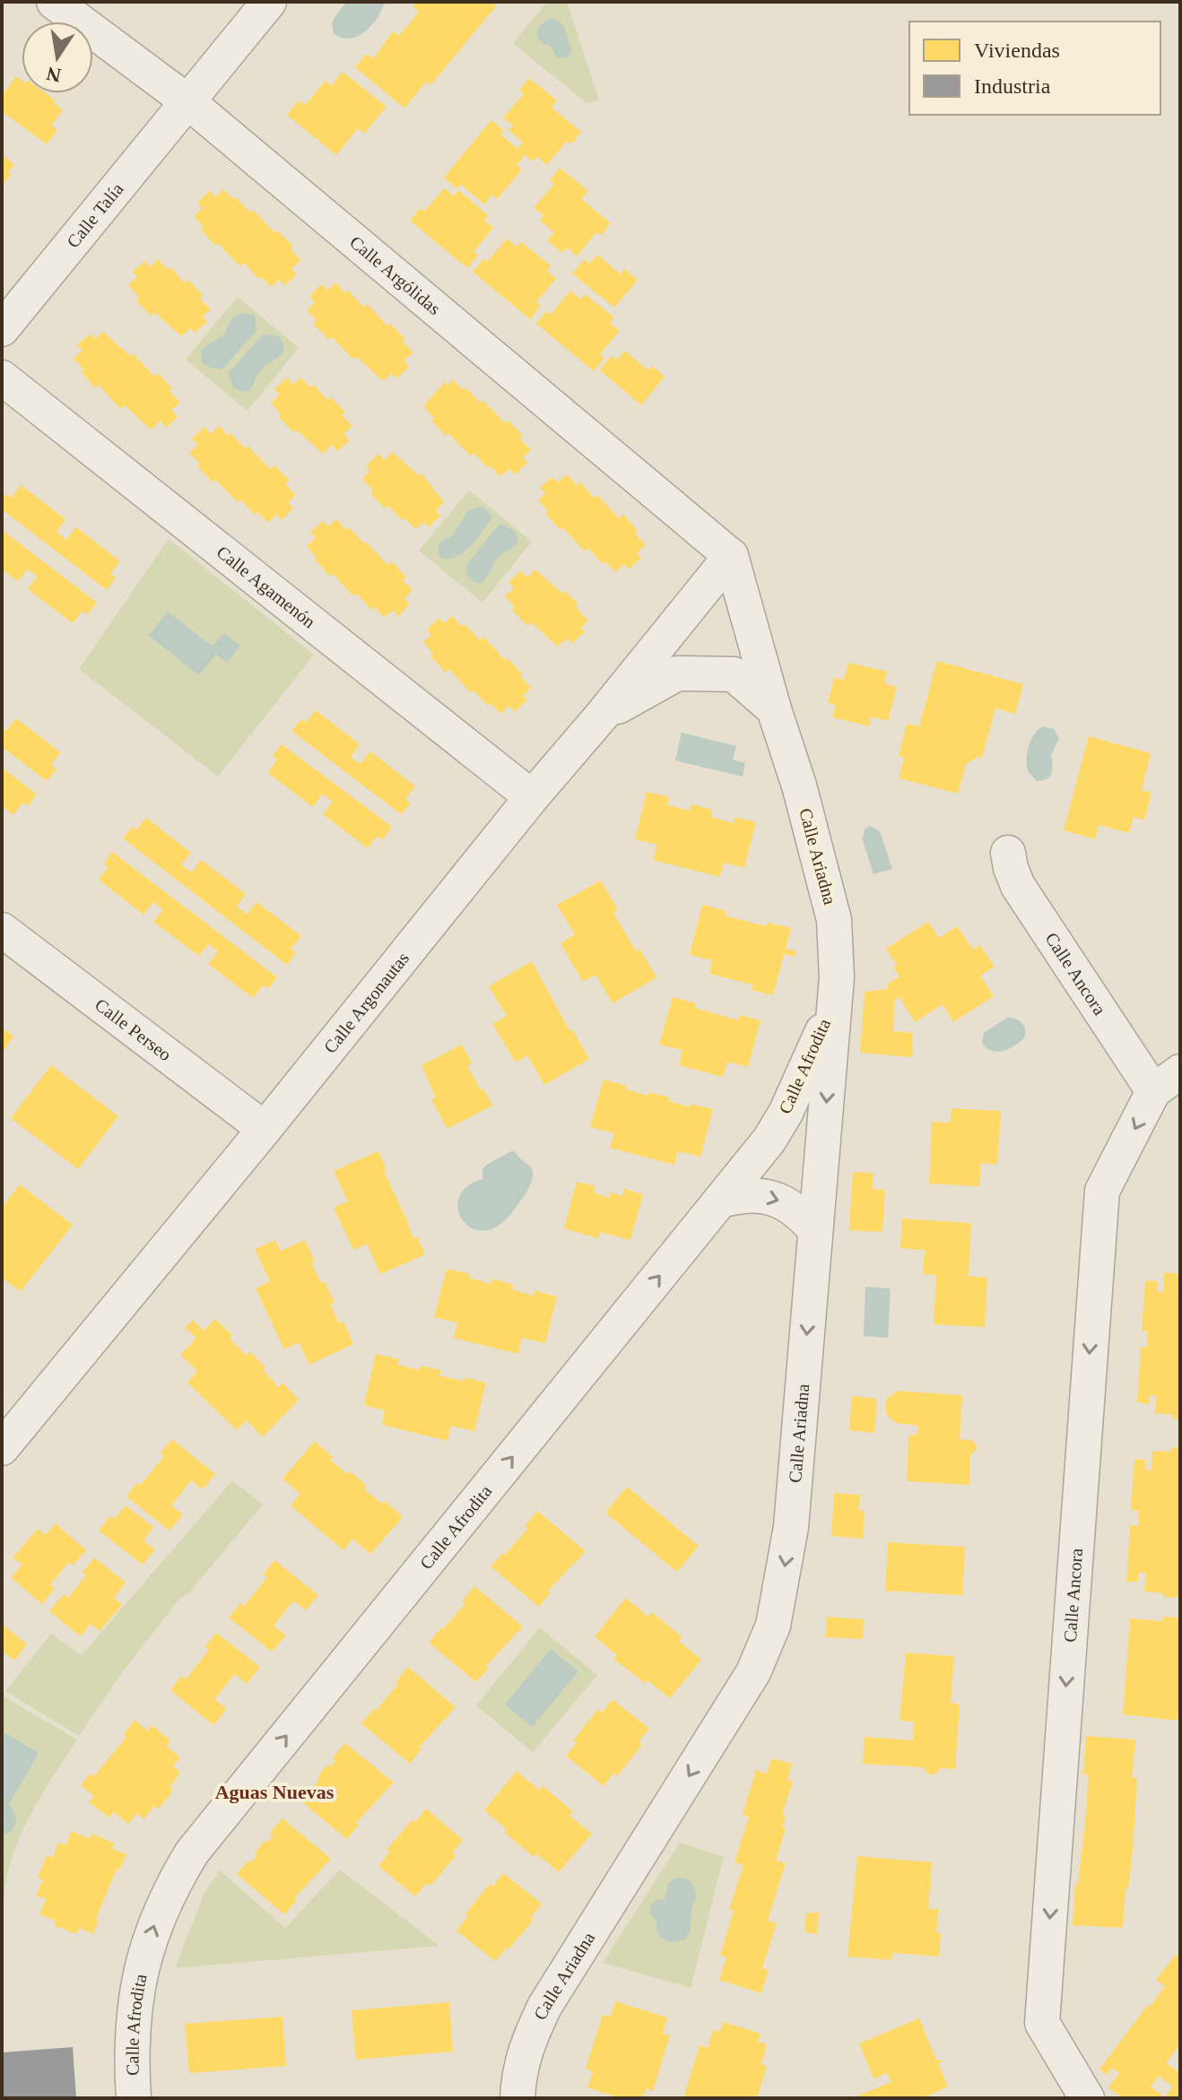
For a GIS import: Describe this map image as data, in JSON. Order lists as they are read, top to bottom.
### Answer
{
  "streets": {
    "street": [
      "Calle Talía",
      "Calle Argólidas",
      "Calle Agamenón",
      "Calle Ariadna",
      "Calle Ancora",
      "Calle Argonautas",
      "Calle Perseo",
      "Calle Afrodita"
    ]
  },
  "crossings": [
    ["Calle Talía", "Calle Argólidas"],
    ["Calle Argólidas", "Calle Ariadna"],
    ["Calle Argólidas", "Calle Argonautas"],
    ["Calle Agamenón", "Calle Argonautas"],
    ["Calle Ariadna", "Calle Argonautas"],
    ["Calle Ariadna", "Calle Afrodita"],
    ["Calle Argonautas", "Calle Perseo"]
  ],
  "one_way": ["Calle Ariadna", "Calle Ancora", "Calle Afrodita"],
  "districts": ["Aguas Nuevas"],
  "legend": ["Viviendas", "Industria"],
  "north": "bottom"
}
